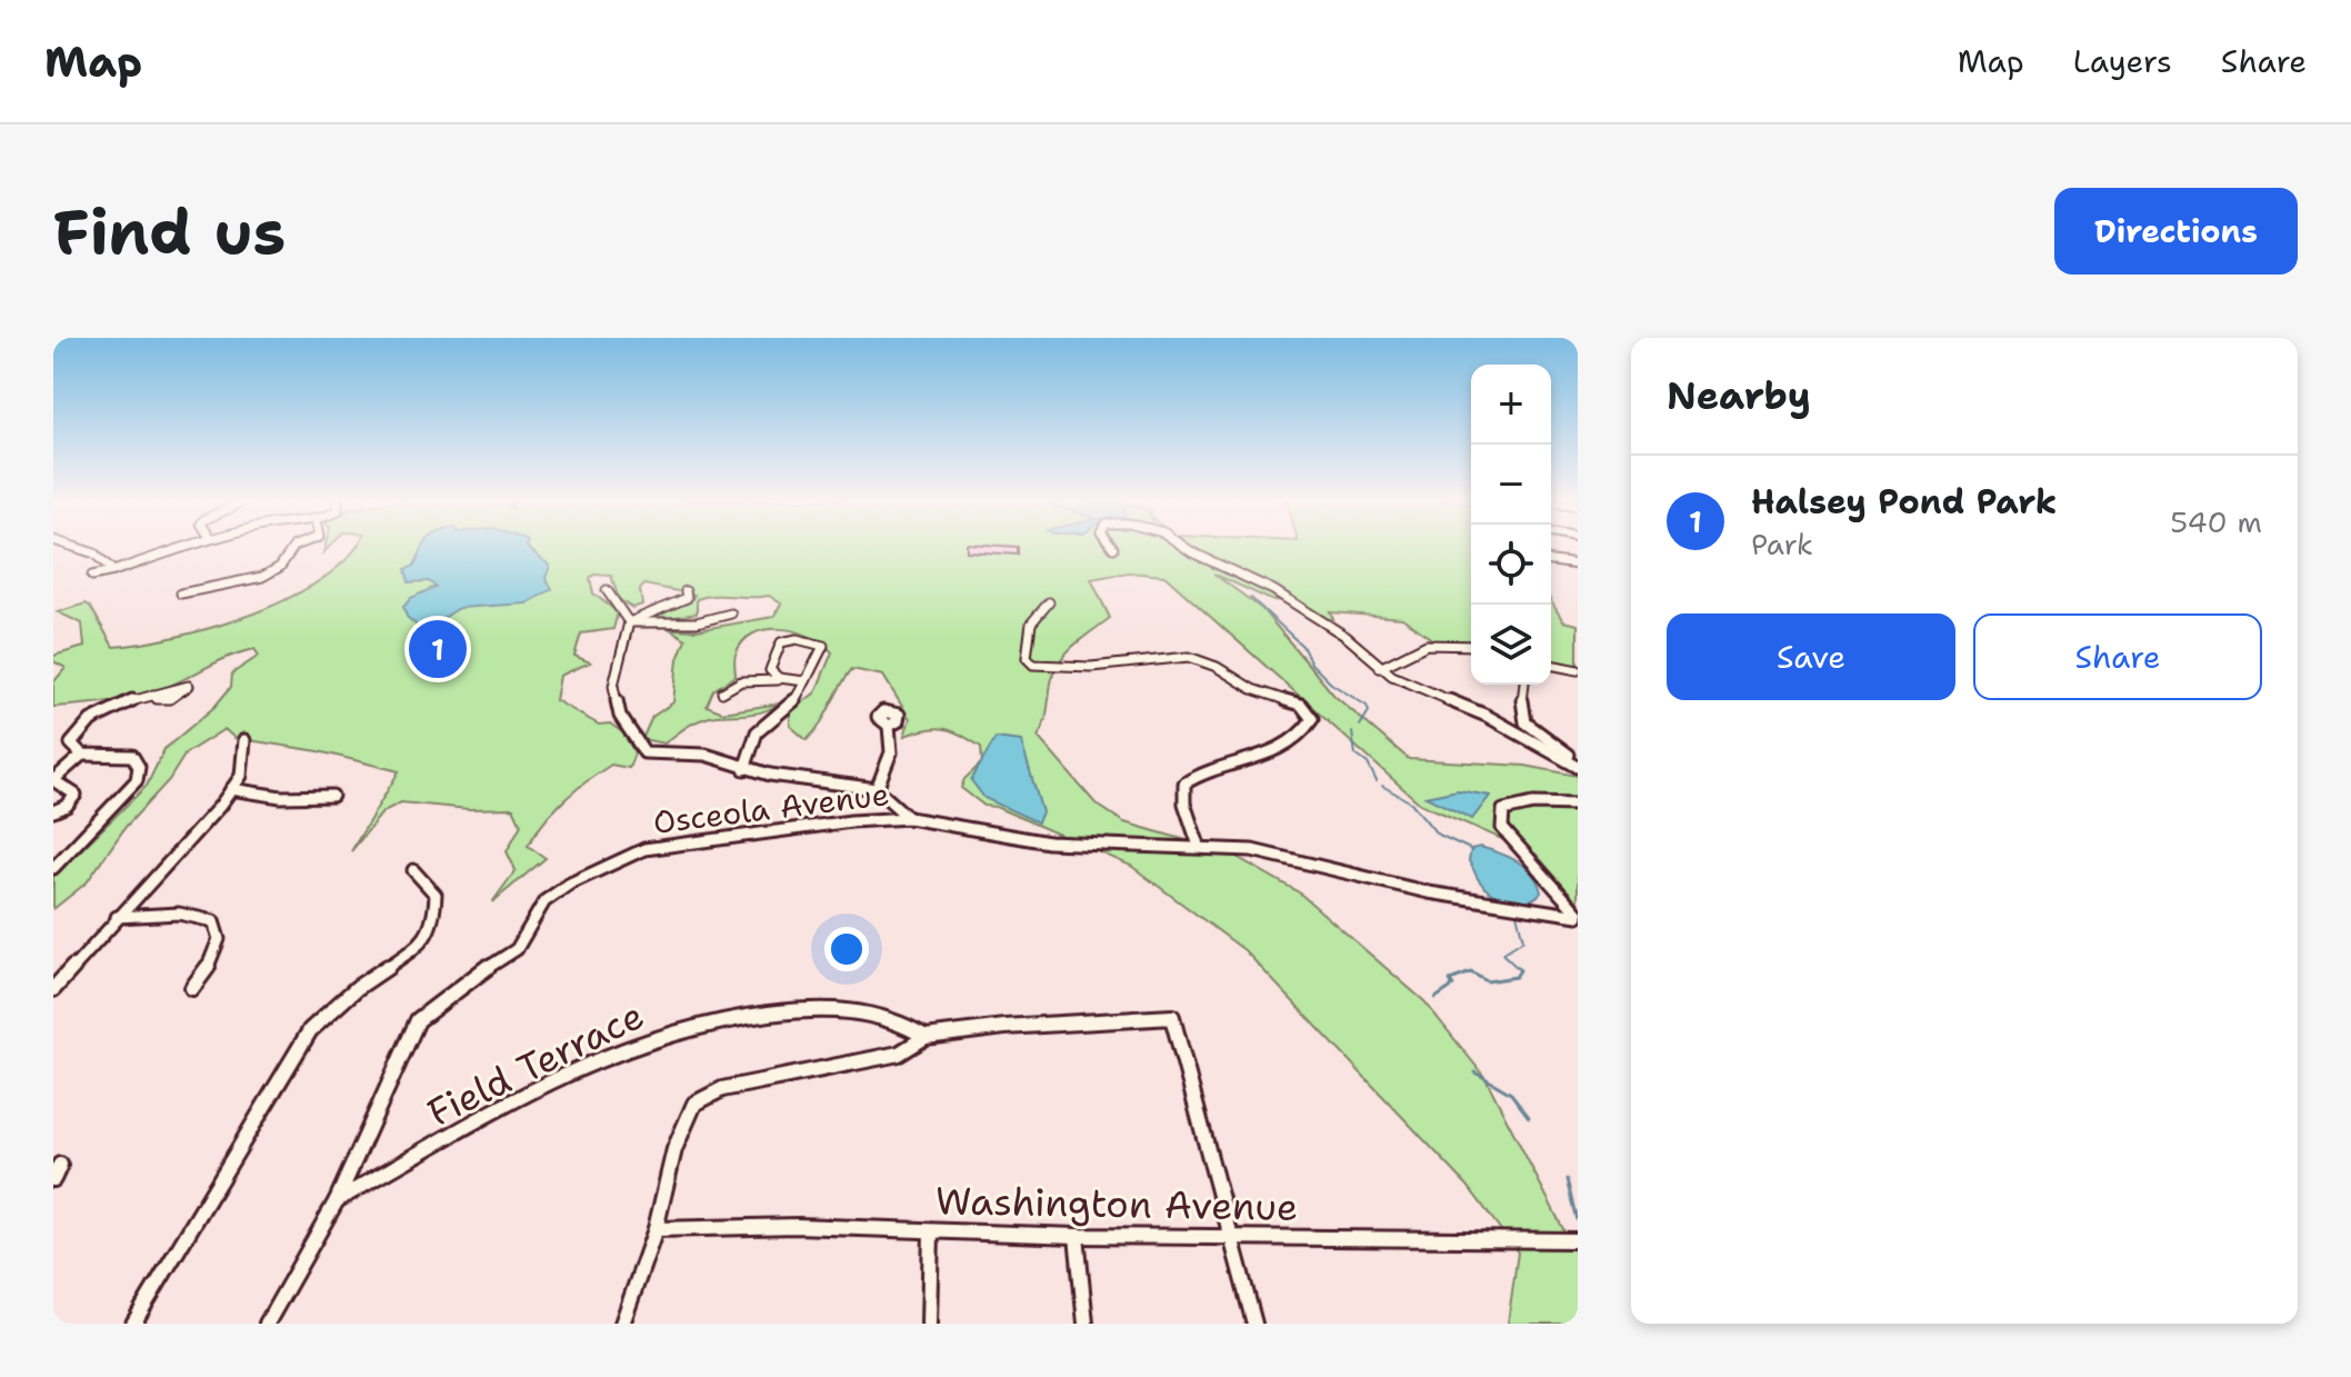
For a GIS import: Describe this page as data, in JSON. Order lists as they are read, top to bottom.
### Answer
{
  "streets": {
    "street": ["Osceola Avenue", "Field Terrace", "Washington Avenue"]
  },
  "crossings": [
    ["Osceola Avenue", "Field Terrace"]
  ],
  "page": {
    "header": "Map",
    "nav": ["Map", "Layers", "Share"],
    "buttons": [
      "Directions",
      ["Save", "Share"]
    ],
    "title": "Find us",
    "heading": "Nearby",
    "map_buttons": ["+", "−"],
    "list": [
      {
        "mark": "1",
        "name": "Halsey Pond Park",
        "note": "Park",
        "value": "540 m"
      }
    ],
    "pins": "1"
  }
}
